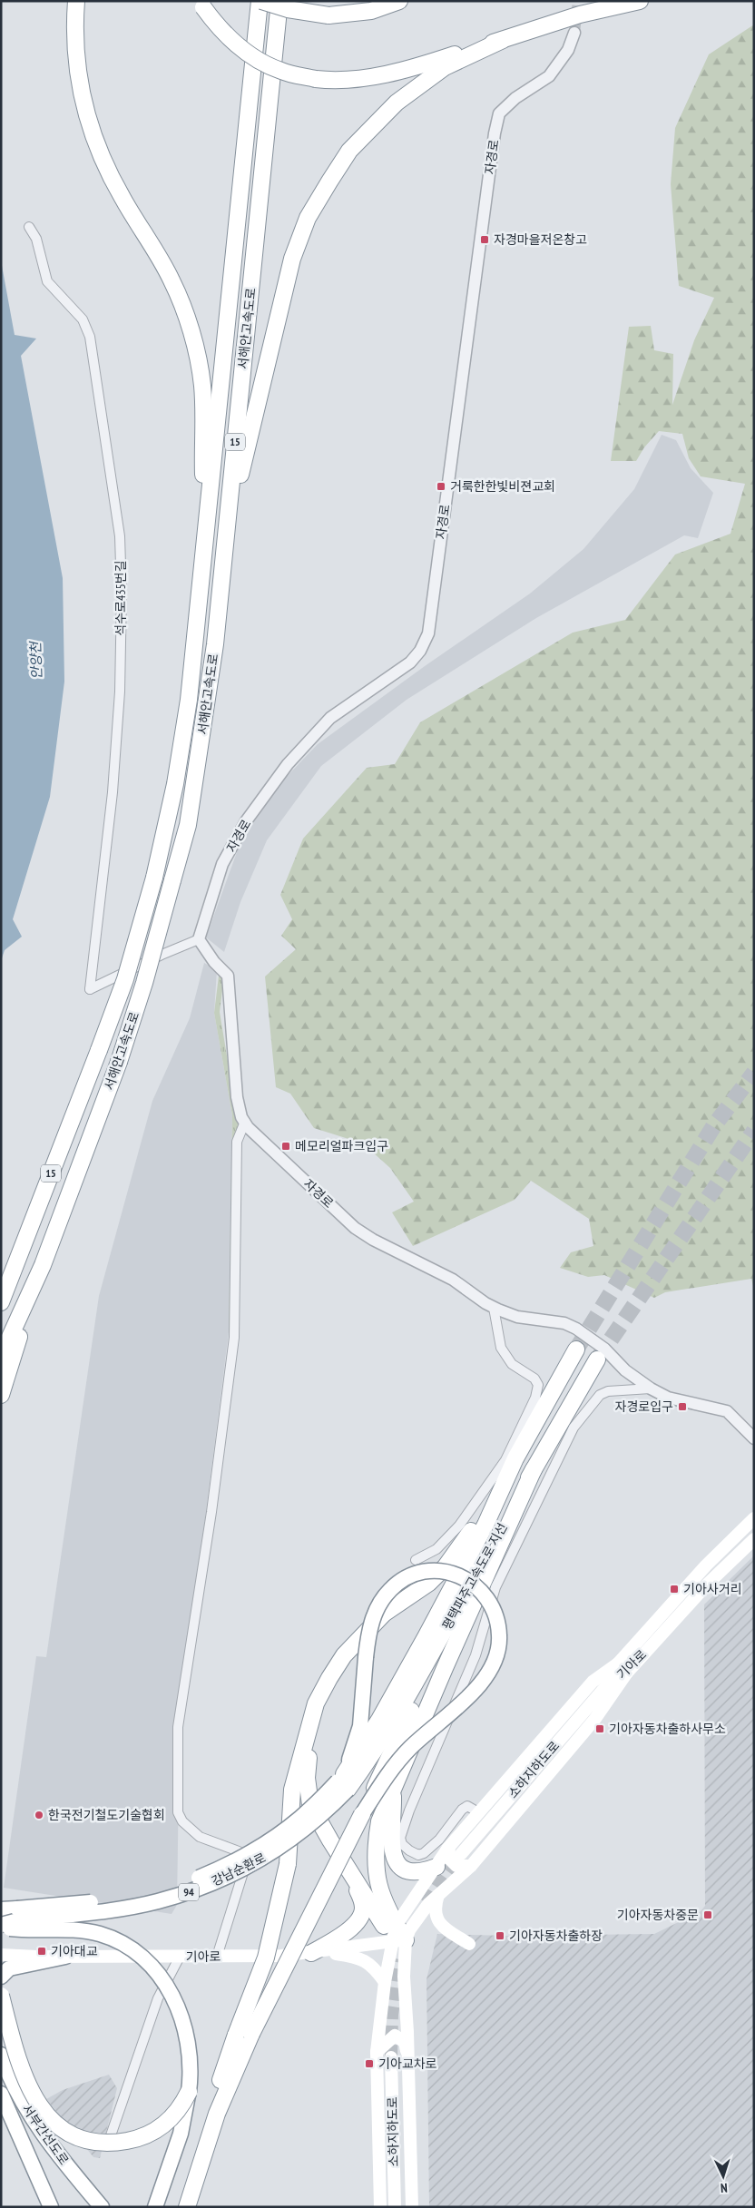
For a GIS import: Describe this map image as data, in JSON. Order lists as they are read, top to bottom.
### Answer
{
  "streets": {
    "highway": [
      "서해안고속도로",
      "15",
      "평택파주고속도로 지선",
      "강남순환로",
      "94",
      "서부간선도로"
    ],
    "main road": ["기아로", "소하지하도로"],
    "street": ["자경로", "석수로435번길"]
  },
  "crossings": [
    ["자경로", "석수로435번길"],
    ["평택파주고속도로 지선", "강남순환로"],
    ["기아로", "소하지하도로"]
  ],
  "water": ["안양천"],
  "places": {
    "transit": [
      "자경마을저온창고",
      "거룩한한빛비젼교회",
      "메모리얼파크입구",
      "자경로입구",
      "기아사거리",
      "기아자동차출하사무소",
      "기아자동차중문",
      "기아자동차출하장",
      "기아대교",
      "기아교차로"
    ],
    "other": ["한국전기철도기술협회"]
  },
  "north": "bottom"
}
